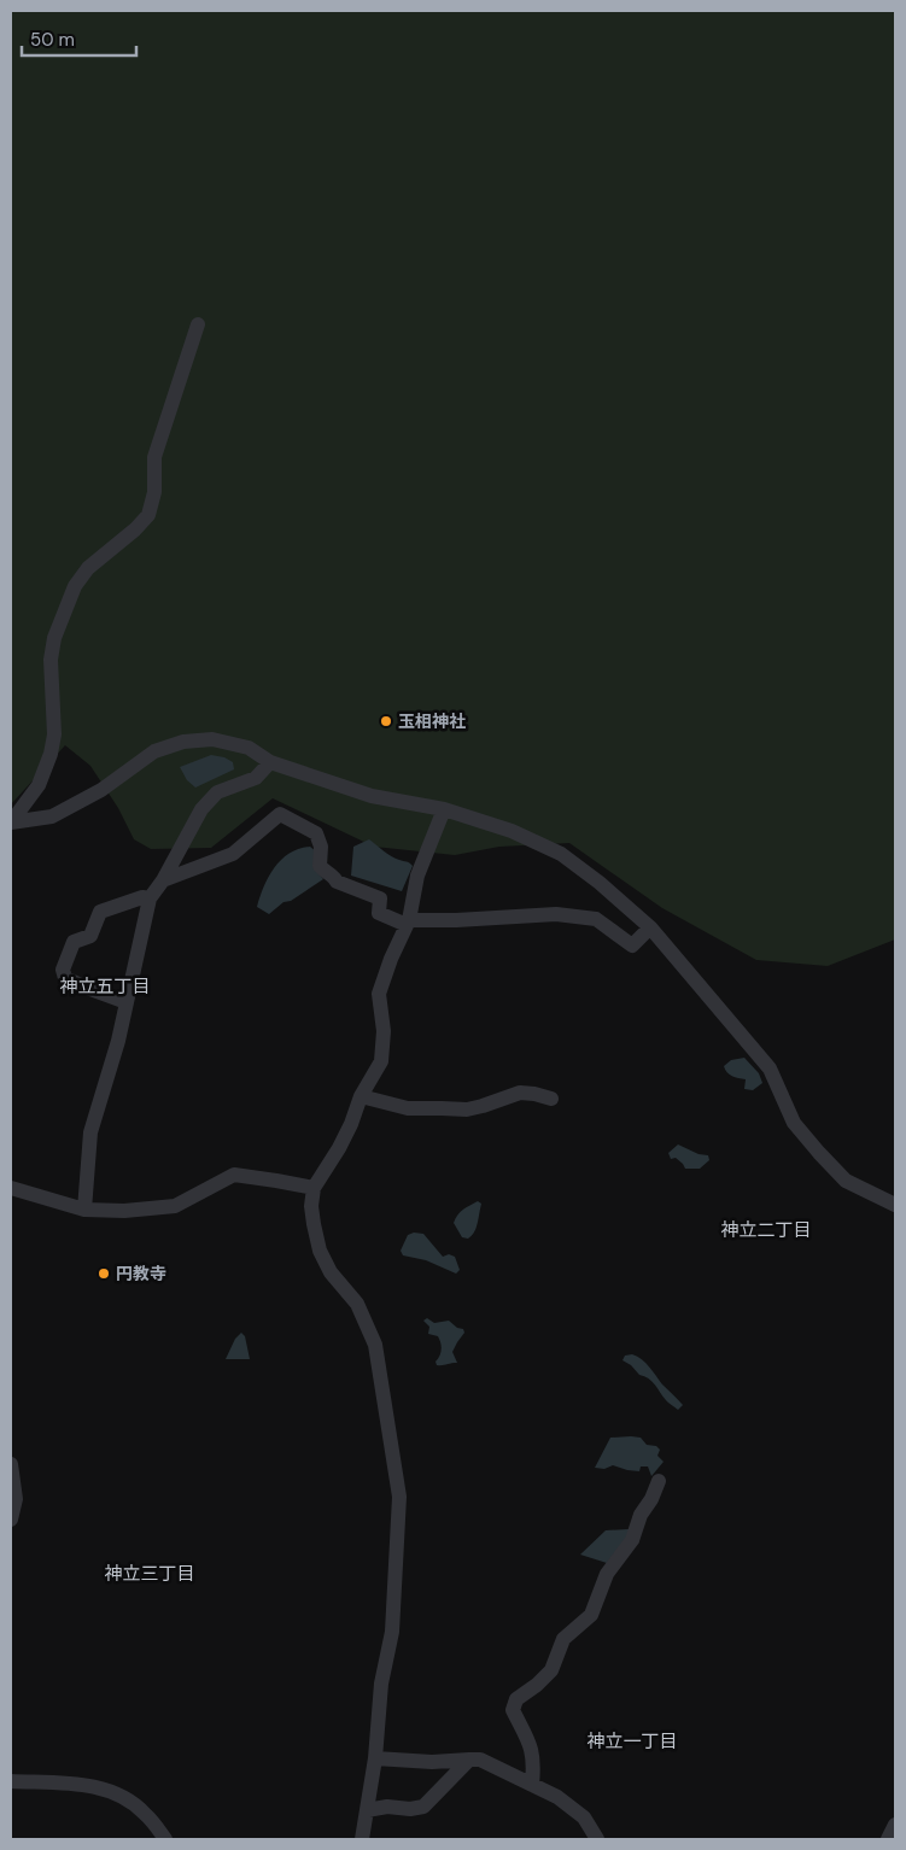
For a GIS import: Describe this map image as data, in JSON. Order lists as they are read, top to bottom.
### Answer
{
  "districts": [
    "神立五丁目",
    "神立二丁目",
    "神立三丁目",
    "神立一丁目"
  ],
  "places": ["玉相神社", "円教寺"],
  "scale_bar": "50 m"
}
